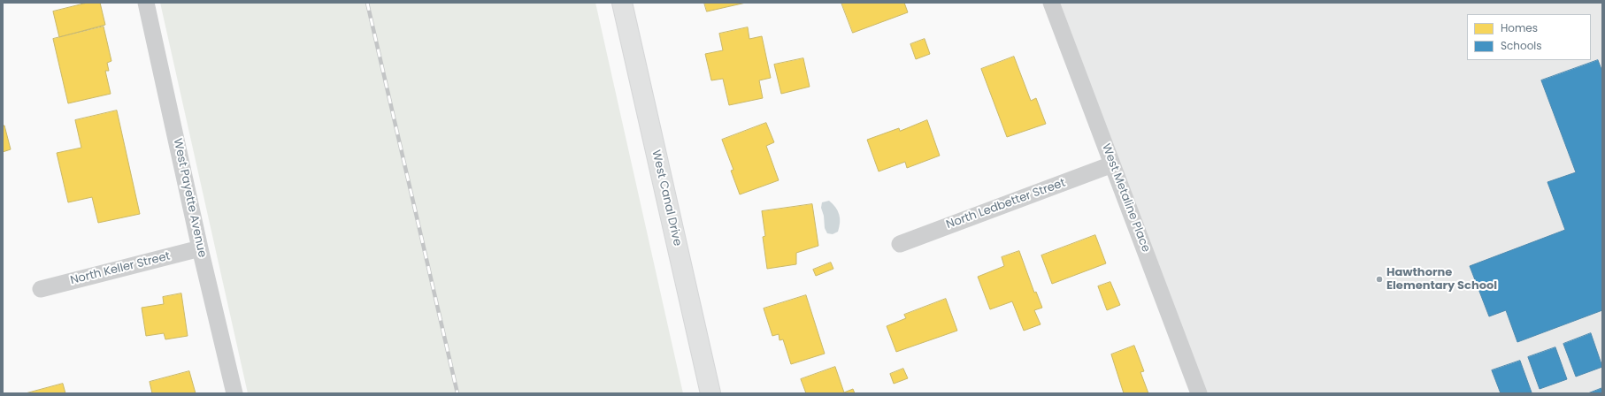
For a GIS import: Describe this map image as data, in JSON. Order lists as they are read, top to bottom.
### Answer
{
  "streets": {
    "street": [
      "West Payette Avenue",
      "West Canal Drive",
      "West Metaline Place",
      "North Ledbetter Street",
      "North Keller Street"
    ]
  },
  "crossings": [
    ["West Payette Avenue", "North Keller Street"],
    ["West Metaline Place", "North Ledbetter Street"]
  ],
  "places": ["Hawthorne Elementary School"],
  "legend": ["Homes", "Schools"]
}
